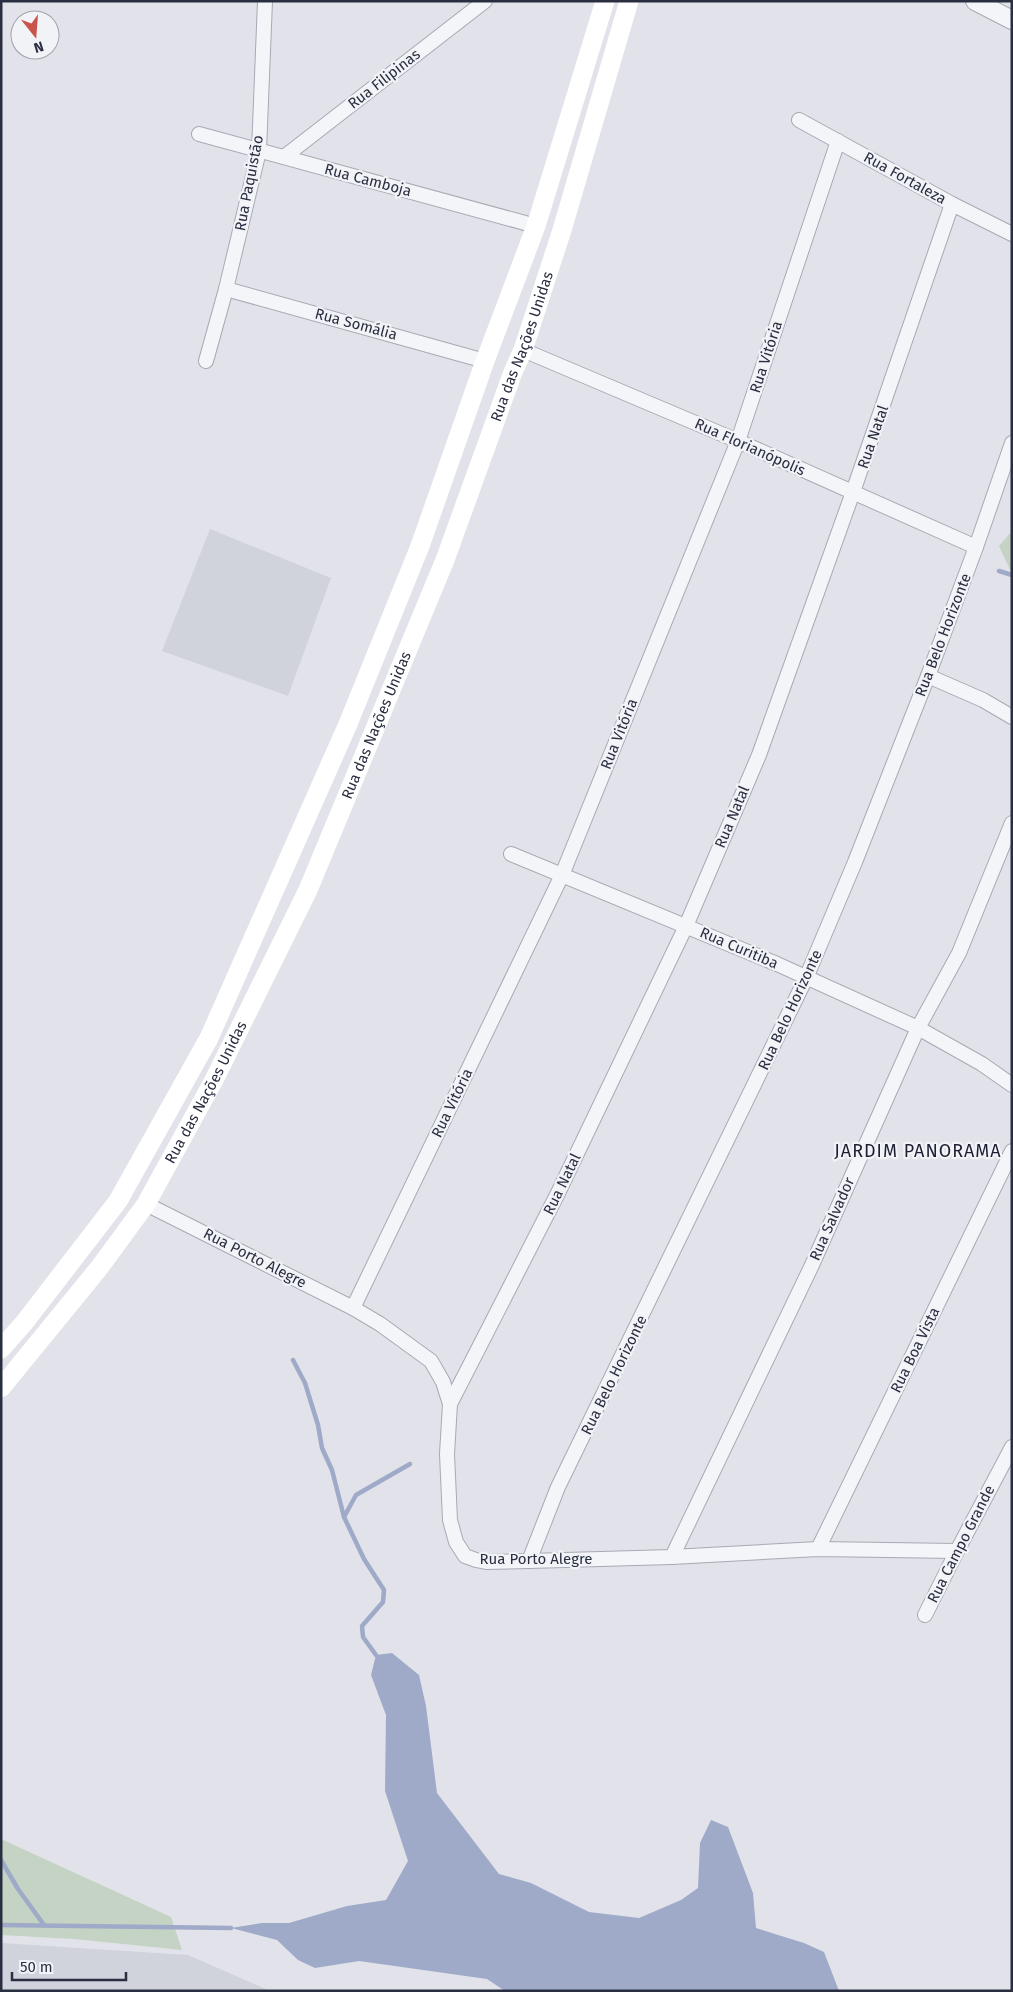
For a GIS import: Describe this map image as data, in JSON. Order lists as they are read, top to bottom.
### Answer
{
  "streets": {
    "main road": ["Rua das Nações Unidas"],
    "street": [
      "Rua Filipinas",
      "Rua Fortaleza",
      "Rua Camboja",
      "Rua Paquistão",
      "Rua Somália",
      "Rua Vitória",
      "Rua Natal",
      "Rua Florianópolis",
      "Rua Belo Horizonte",
      "Rua Curitiba",
      "Rua Salvador",
      "Rua Porto Alegre",
      "Rua Boa Vista",
      "Rua Campo Grande"
    ]
  },
  "crossings": [
    ["Rua Filipinas", "Rua Camboja"],
    ["Rua Fortaleza", "Rua Vitória"],
    ["Rua Fortaleza", "Rua Natal"],
    ["Rua Camboja", "Rua Paquistão"],
    ["Rua Camboja", "Rua das Nações Unidas"],
    ["Rua Paquistão", "Rua Somália"],
    ["Rua Somália", "Rua das Nações Unidas"],
    ["Rua das Nações Unidas", "Rua Florianópolis"],
    ["Rua das Nações Unidas", "Rua Porto Alegre"],
    ["Rua Vitória", "Rua Florianópolis"],
    ["Rua Vitória", "Rua Curitiba"],
    ["Rua Vitória", "Rua Porto Alegre"],
    ["Rua Natal", "Rua Florianópolis"],
    ["Rua Natal", "Rua Curitiba"],
    ["Rua Natal", "Rua Porto Alegre"],
    ["Rua Florianópolis", "Rua Belo Horizonte"],
    ["Rua Belo Horizonte", "Rua Curitiba"],
    ["Rua Belo Horizonte", "Rua Porto Alegre"],
    ["Rua Curitiba", "Rua Salvador"],
    ["Rua Salvador", "Rua Porto Alegre"],
    ["Rua Porto Alegre", "Rua Boa Vista"],
    ["Rua Porto Alegre", "Rua Campo Grande"]
  ],
  "districts": ["JARDIM PANORAMA"],
  "scale_bar": "50 m",
  "north": "bottom"
}
